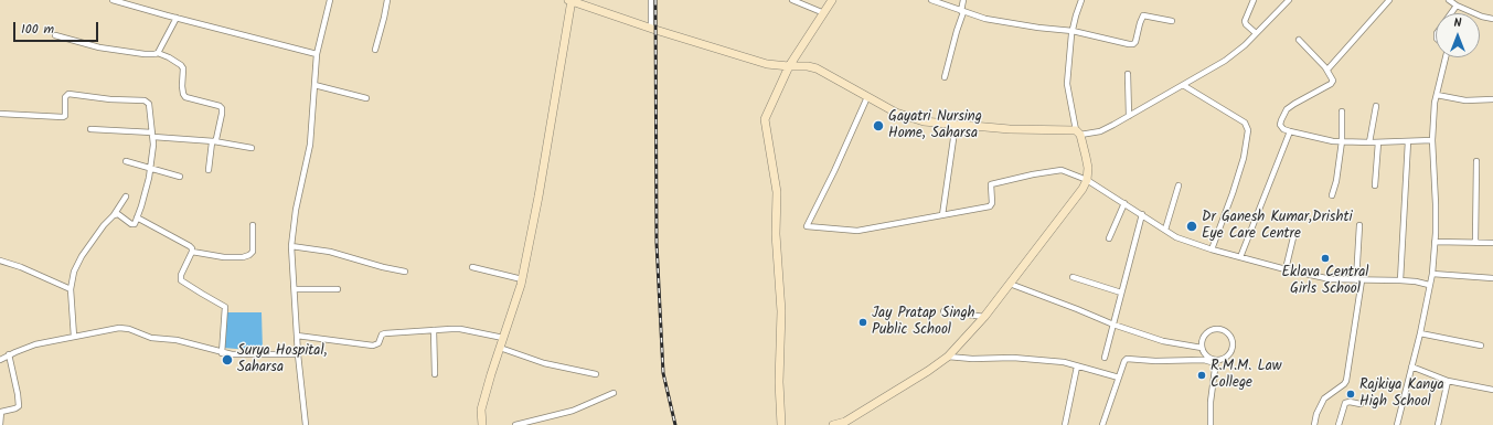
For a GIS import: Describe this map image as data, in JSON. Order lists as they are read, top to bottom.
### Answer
{
  "places": [
    "Gayatri Nursing Home, Saharsa",
    "Dr Ganesh Kumar,Drishti Eye Care Centre",
    "Eklava Central Girls School",
    "Jay Pratap Singh Public School",
    "Surya Hospital, Saharsa",
    "R.M.M. Law College",
    "Rajkiya Kanya High School"
  ],
  "scale_bar": "100 m",
  "north": "top"
}
